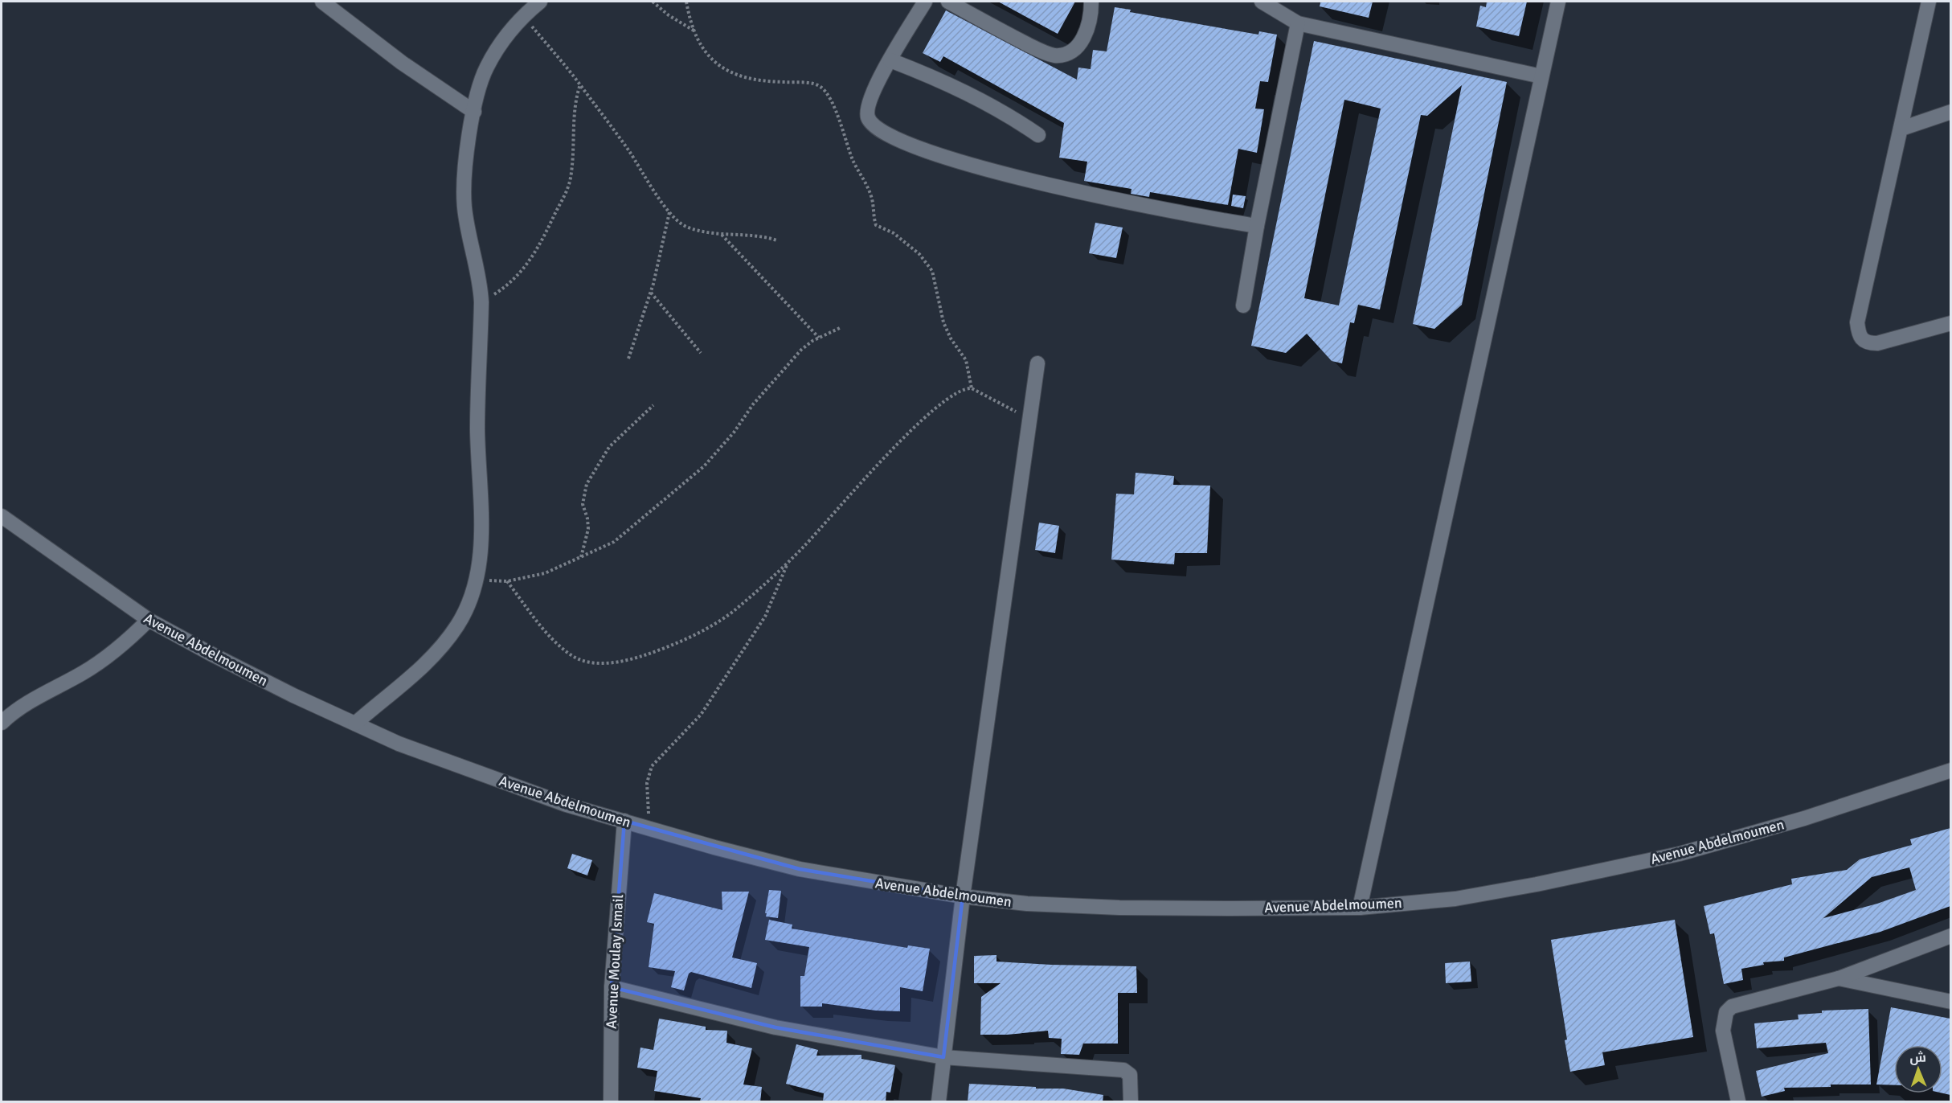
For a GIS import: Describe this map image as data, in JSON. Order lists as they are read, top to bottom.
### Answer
{
  "streets": {
    "street": ["Avenue Abdelmoumen", "Avenue Moulay Ismail"]
  },
  "crossings": [
    ["Avenue Abdelmoumen", "Avenue Moulay Ismail"]
  ],
  "north": "top"
}
